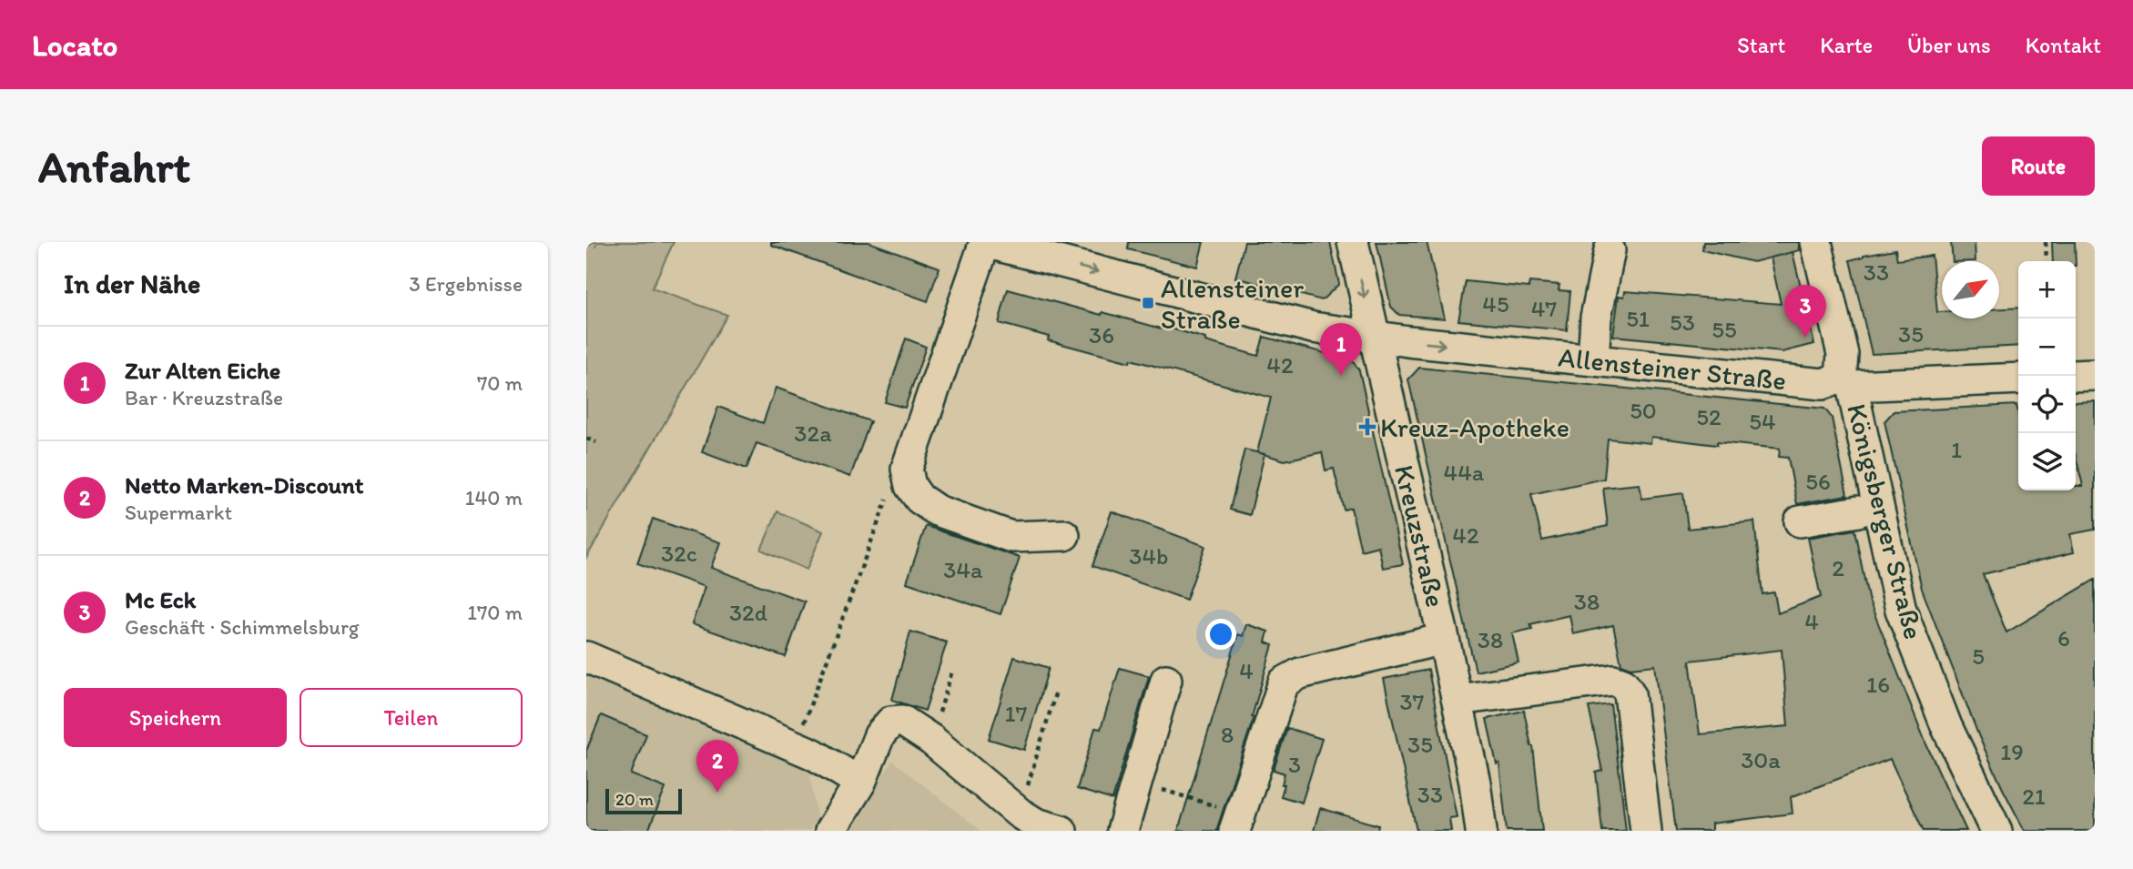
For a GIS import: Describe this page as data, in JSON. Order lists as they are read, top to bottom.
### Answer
{
  "streets": {
    "street": ["Allensteiner Straße", "Königsberger Straße", "Kreuzstraße"]
  },
  "crossings": [
    ["Allensteiner Straße", "Königsberger Straße"],
    ["Allensteiner Straße", "Kreuzstraße"]
  ],
  "one_way": ["Allensteiner Straße"],
  "places": {
    "transit": ["Allensteiner Straße"],
    "health": ["Kreuz-Apotheke"]
  },
  "house_numbers": [
    "33",
    "45",
    "47",
    "51",
    "53",
    "55",
    "35",
    "36",
    "42",
    "50",
    "52",
    "54",
    "32a",
    "1",
    "44a",
    "56",
    "42",
    "32c",
    "34b",
    "2",
    "34a",
    "38",
    "32d",
    "4",
    "6",
    "38",
    "5",
    "4",
    "16",
    "37",
    "17",
    "8",
    "35",
    "19",
    "30a",
    "3",
    "33",
    "21"
  ],
  "scale_bar": "20 m",
  "north": "top right",
  "page": {
    "header": "Locato",
    "nav": [
      "Start",
      "Karte",
      "Über uns",
      "Kontakt"
    ],
    "buttons": [
      "Route",
      ["Speichern", "Teilen"]
    ],
    "title": "Anfahrt",
    "heading": ["In der Nähe", "3 Ergebnisse"],
    "map_buttons": ["+", "−"],
    "pins": ["3", "1", "2"],
    "list": [
      {
        "mark": "1",
        "name": "Zur Alten Eiche",
        "note": "Bar · Kreuzstraße",
        "value": "70 m"
      },
      {
        "mark": "2",
        "name": "Netto Marken-Discount",
        "note": "Supermarkt",
        "value": "140 m"
      },
      {
        "mark": "3",
        "name": "Mc Eck",
        "note": "Geschäft · Schimmelsburg",
        "value": "170 m"
      }
    ],
    "scale": "20 m"
  }
}
